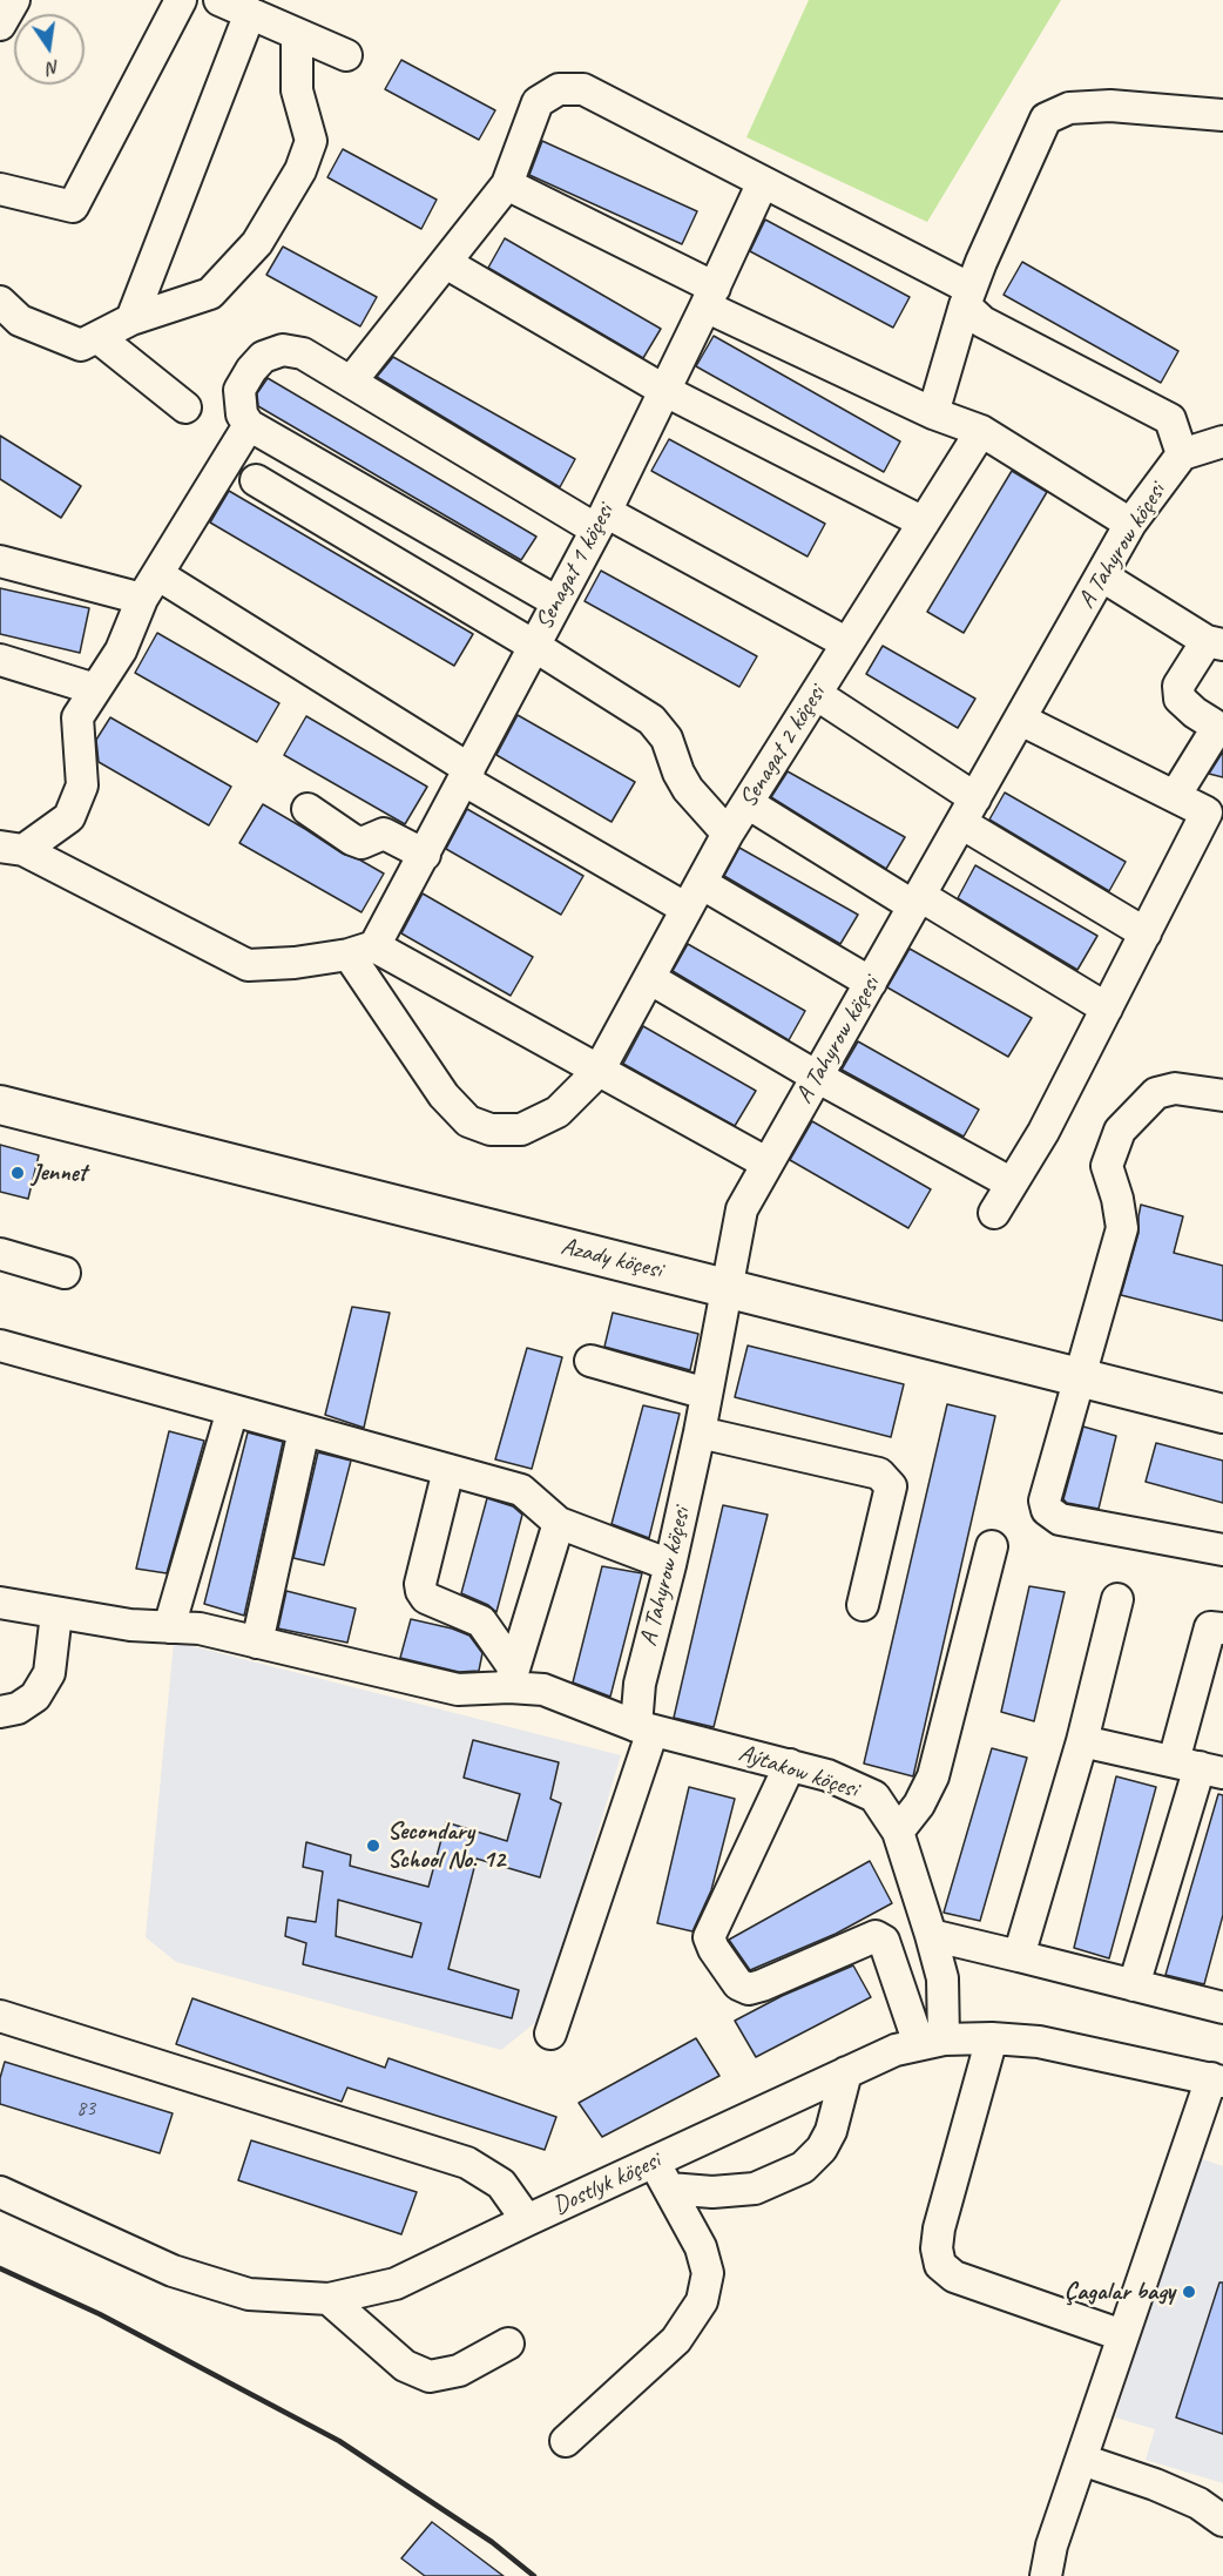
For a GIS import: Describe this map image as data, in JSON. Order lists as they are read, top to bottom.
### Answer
{
  "streets": {
    "main road": ["Azady köçesi"],
    "street": [
      "A Tahyrow köçesi",
      "Senagat 1 köçesi",
      "Senagat 2 köçesi",
      "Aýtakow köçesi",
      "Dostlyk köçesi"
    ]
  },
  "crossings": [
    ["A Tahyrow köçesi", "Azady köçesi"],
    ["A Tahyrow köçesi", "Aýtakow köçesi"],
    ["Senagat 1 köçesi", "Senagat 2 köçesi"],
    ["Aýtakow köçesi", "Dostlyk köçesi"]
  ],
  "places": ["Jennet", "Secondary School No. 12", "Çagalar bagy"],
  "house_numbers": ["83"],
  "north": "bottom"
}
